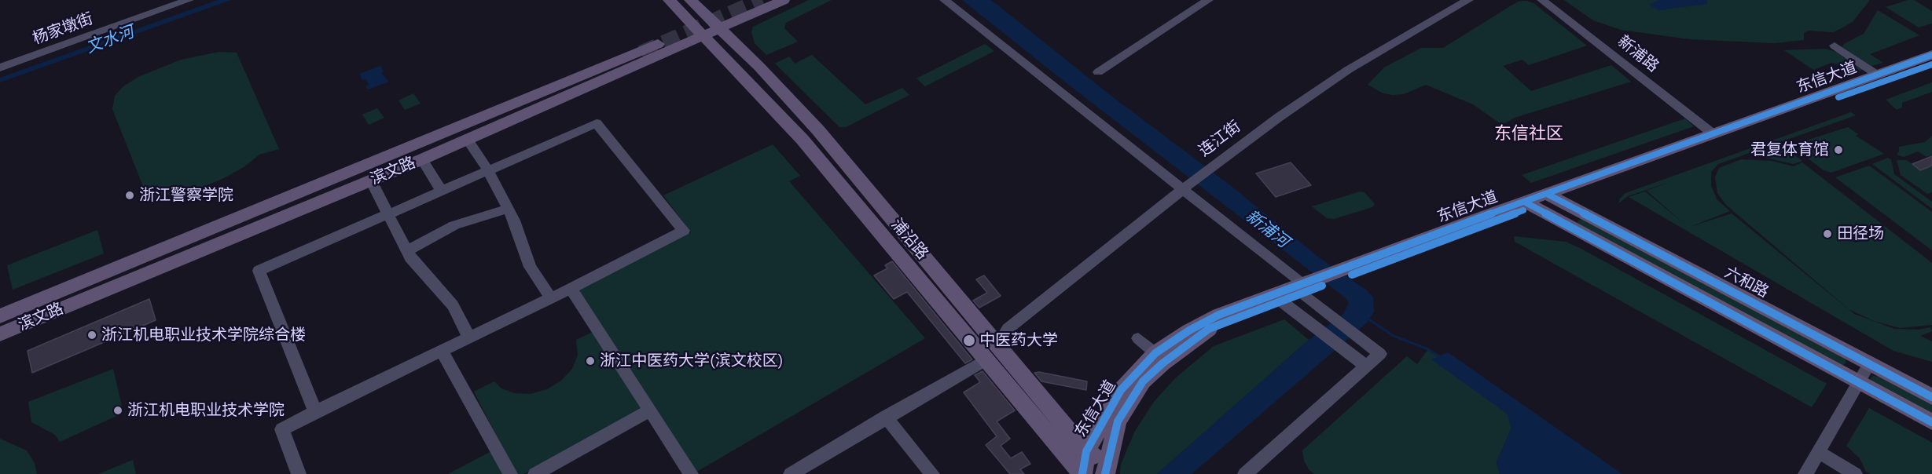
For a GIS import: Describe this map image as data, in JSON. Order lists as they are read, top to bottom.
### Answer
{
  "streets": {
    "main road": [
      "东信大道",
      "滨文路",
      "浦沿路",
      "六和路"
    ],
    "street": ["杨家墩街", "新浦路", "连江街"]
  },
  "crossings": [
    ["新浦路", "东信大道"],
    ["东信大道", "浦沿路"],
    ["东信大道", "六和路"],
    ["连江街", "浦沿路"],
    ["滨文路", "浦沿路"]
  ],
  "districts": ["东信社区"],
  "water": ["文水河", "新浦河"],
  "places": [
    "君复体育馆",
    "浙江警察学院",
    "田径场",
    "浙江机电职业技术学院综合楼",
    "中医药大学",
    "浙江中医药大学(滨文校区)",
    "浙江机电职业技术学院"
  ]
}
